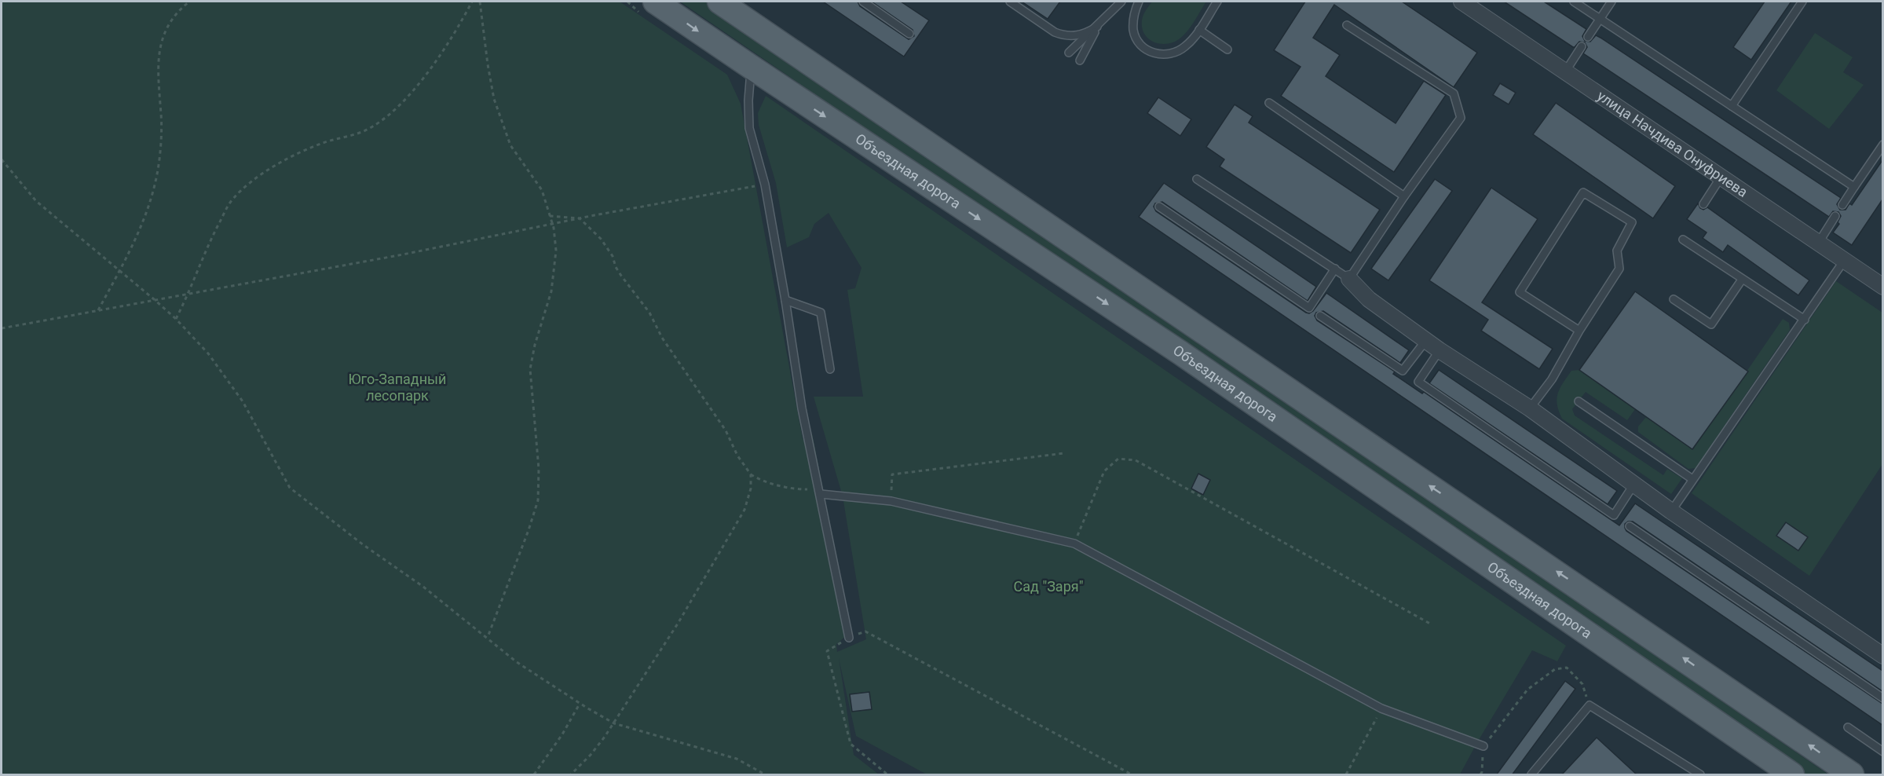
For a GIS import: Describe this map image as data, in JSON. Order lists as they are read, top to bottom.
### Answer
{
  "streets": {
    "main road": ["Объездная дорога"],
    "street": ["улица Начдива Онуфриева"]
  },
  "parks": ["Юго-Западный лесопарк", "Сад \"Заря\""]
}
